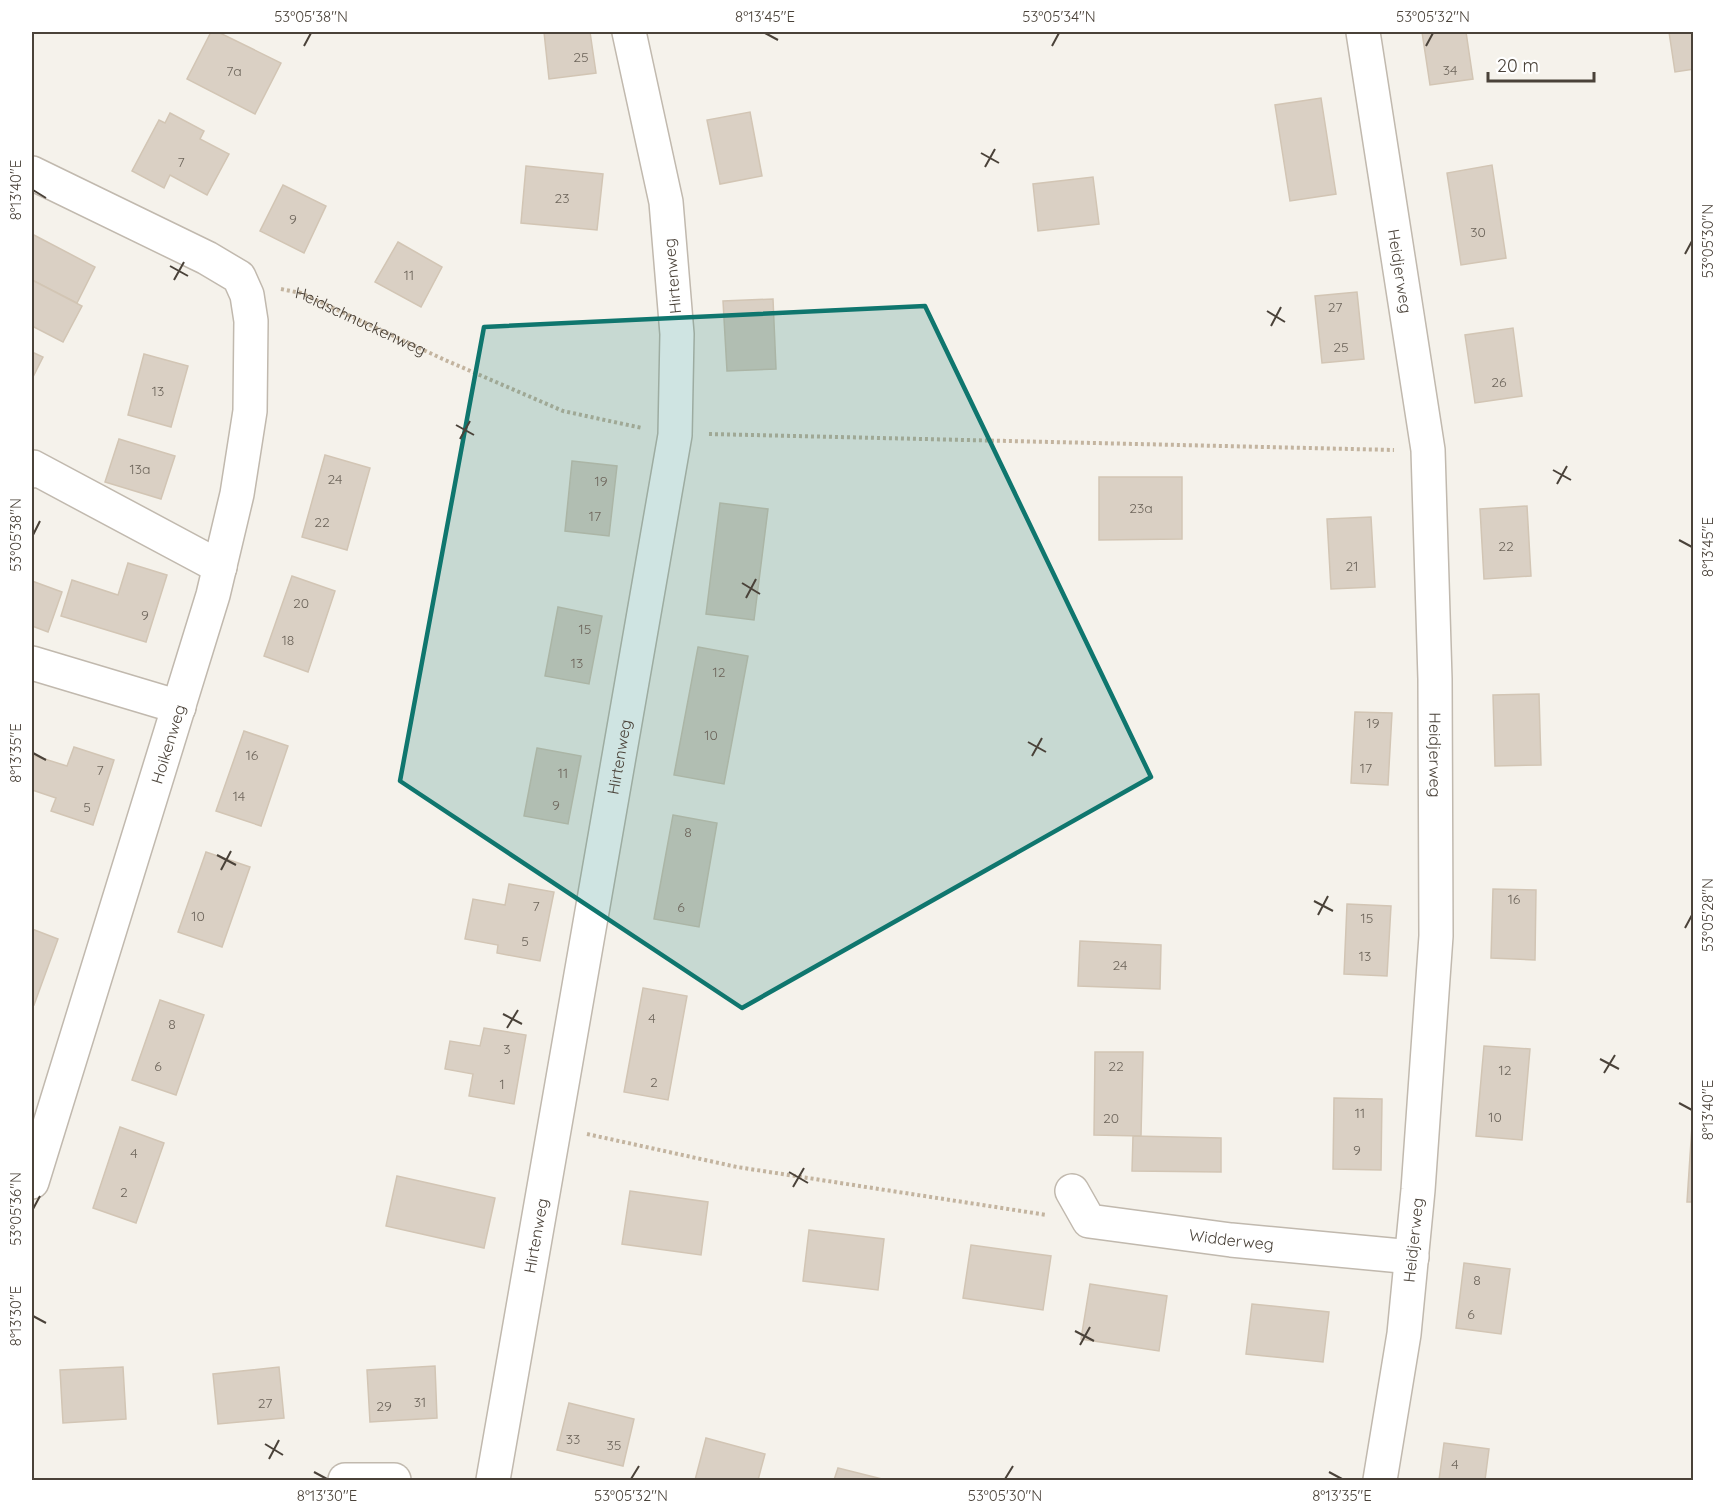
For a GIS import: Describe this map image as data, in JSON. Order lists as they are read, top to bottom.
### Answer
{
  "streets": {
    "street": [
      "Heidjerweg",
      "Hirtenweg",
      "Hoikenweg",
      "Widderweg"
    ],
    "path": ["Heidschnuckenweg"]
  },
  "crossings": [
    ["Heidjerweg", "Heidschnuckenweg"],
    ["Heidjerweg", "Widderweg"],
    ["Hirtenweg", "Heidschnuckenweg"],
    ["Heidschnuckenweg", "Hoikenweg"]
  ],
  "house_numbers": [
    "25",
    "34",
    "7a",
    "7",
    "23",
    "9",
    "30",
    "11",
    "27",
    "25",
    "26",
    "13",
    "13a",
    "24",
    "19",
    "23a",
    "17",
    "22",
    "22",
    "21",
    "20",
    "9",
    "15",
    "18",
    "13",
    "12",
    "19",
    "10",
    "16",
    "17",
    "7",
    "11",
    "14",
    "9",
    "5",
    "8",
    "16",
    "7",
    "6",
    "10",
    "15",
    "5",
    "13",
    "24",
    "4",
    "8",
    "3",
    "6",
    "22",
    "12",
    "2",
    "1",
    "11",
    "10",
    "20",
    "9",
    "4",
    "2",
    "8",
    "6",
    "31",
    "27",
    "29",
    "33",
    "35",
    "4"
  ],
  "scale_bar": "20 m",
  "coordinates": [
    "53°05'38\"N",
    "8°13'45\"E",
    "53°05'34\"N",
    "53°05'32\"N",
    "8°13'40\"E",
    "53°05'30\"N",
    "8°13'35\"E",
    "53°05'28\"N",
    "53°05'36\"N",
    "8°13'30\"E"
  ]
}
